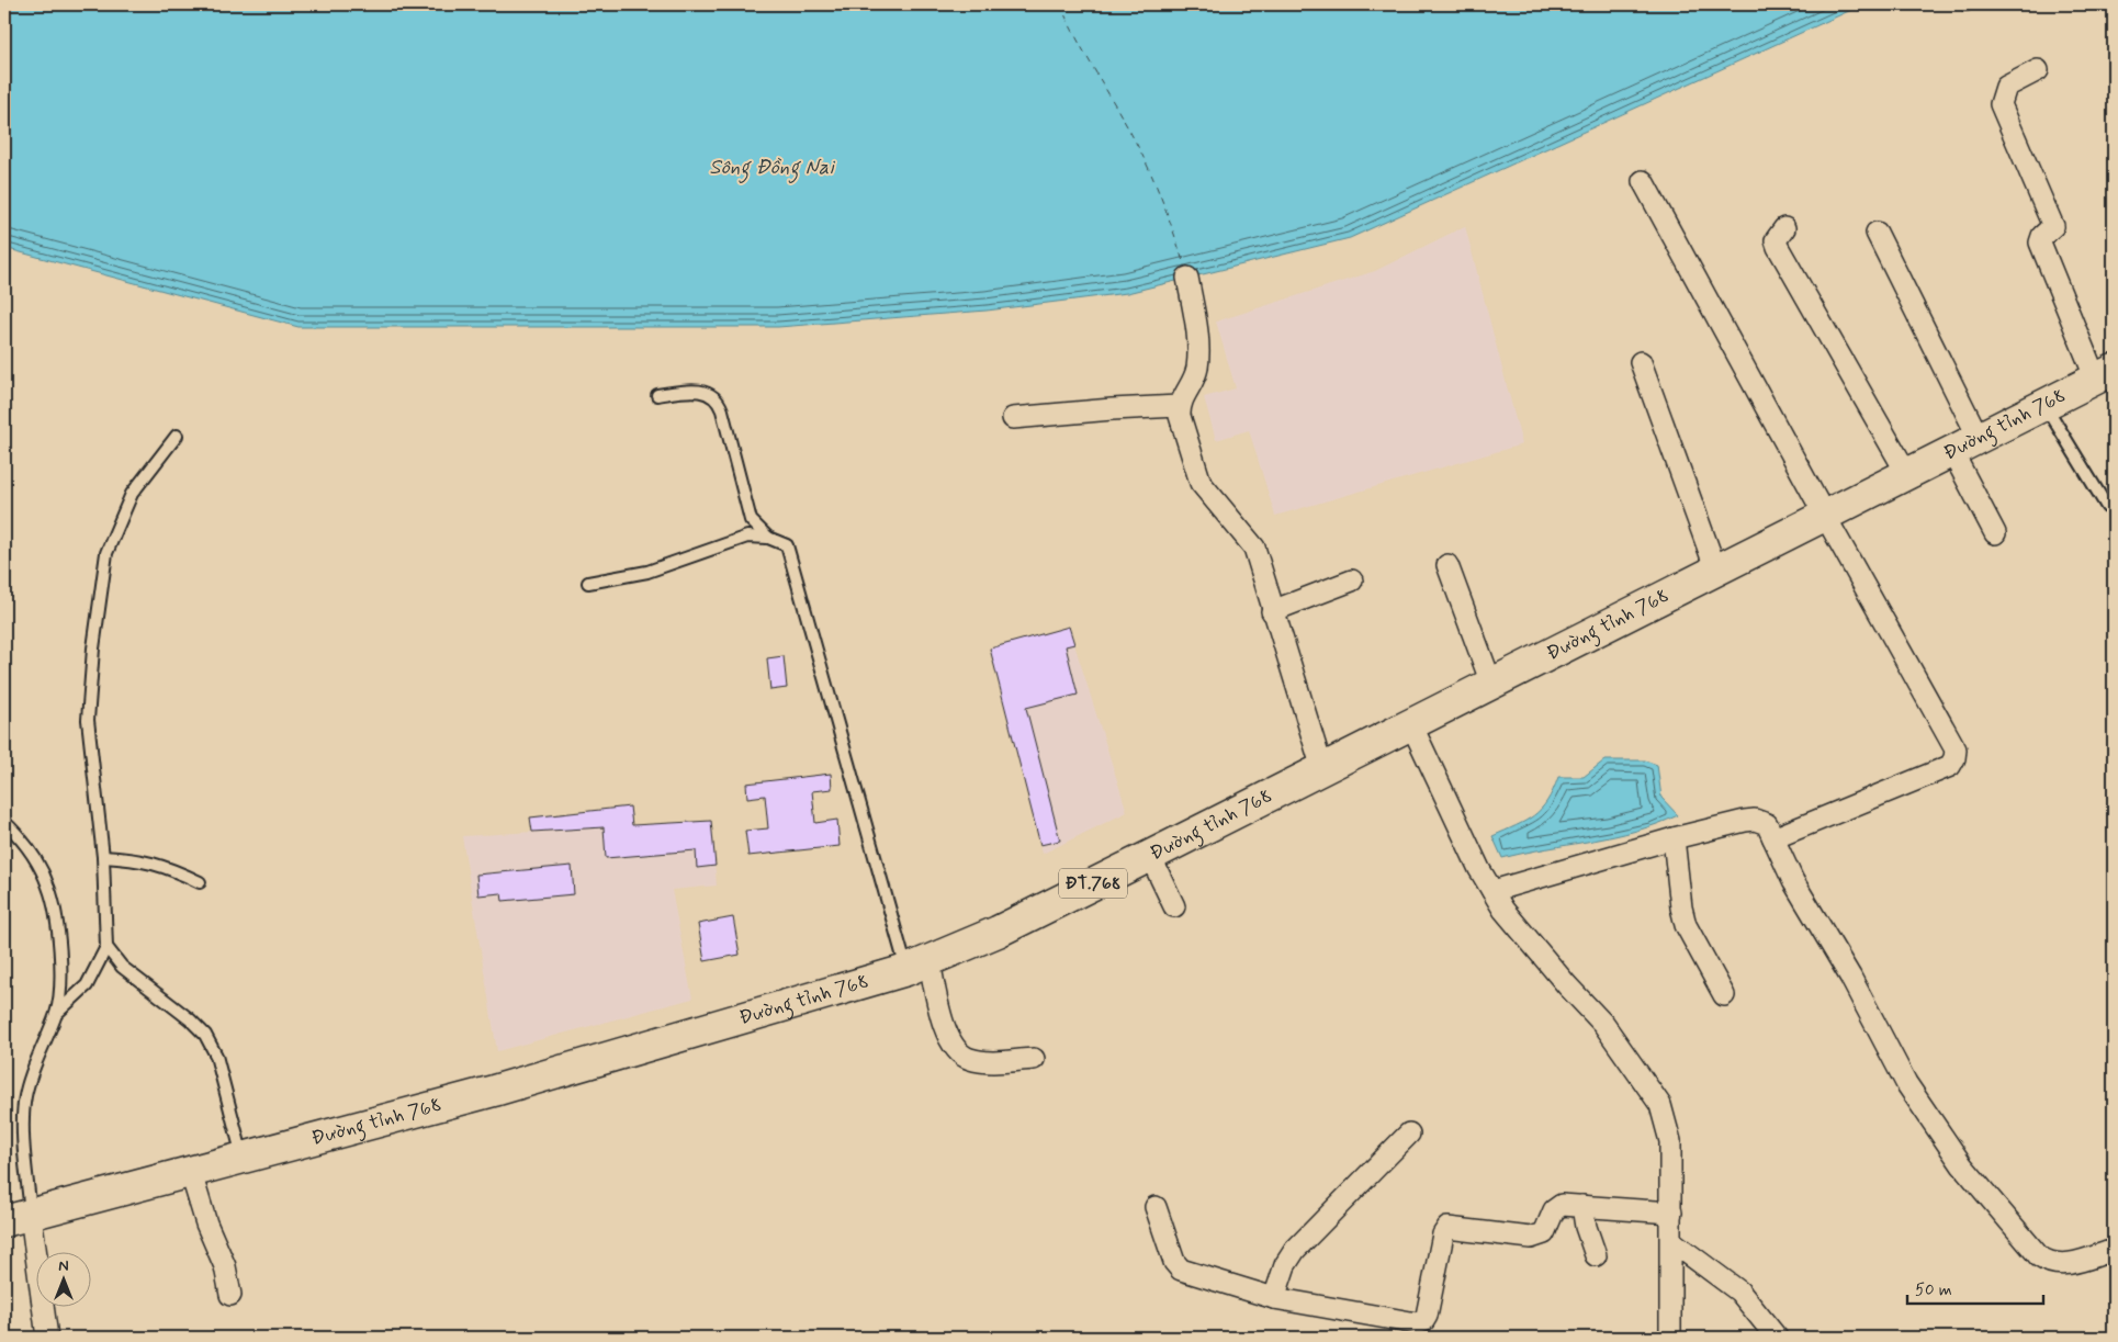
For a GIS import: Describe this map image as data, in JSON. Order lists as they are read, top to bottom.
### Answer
{
  "streets": {
    "main road": ["Đường tỉnh 768", "ĐT.768"]
  },
  "water": ["Sông Đồng Nai"],
  "scale_bar": "50 m",
  "north": "top"
}
